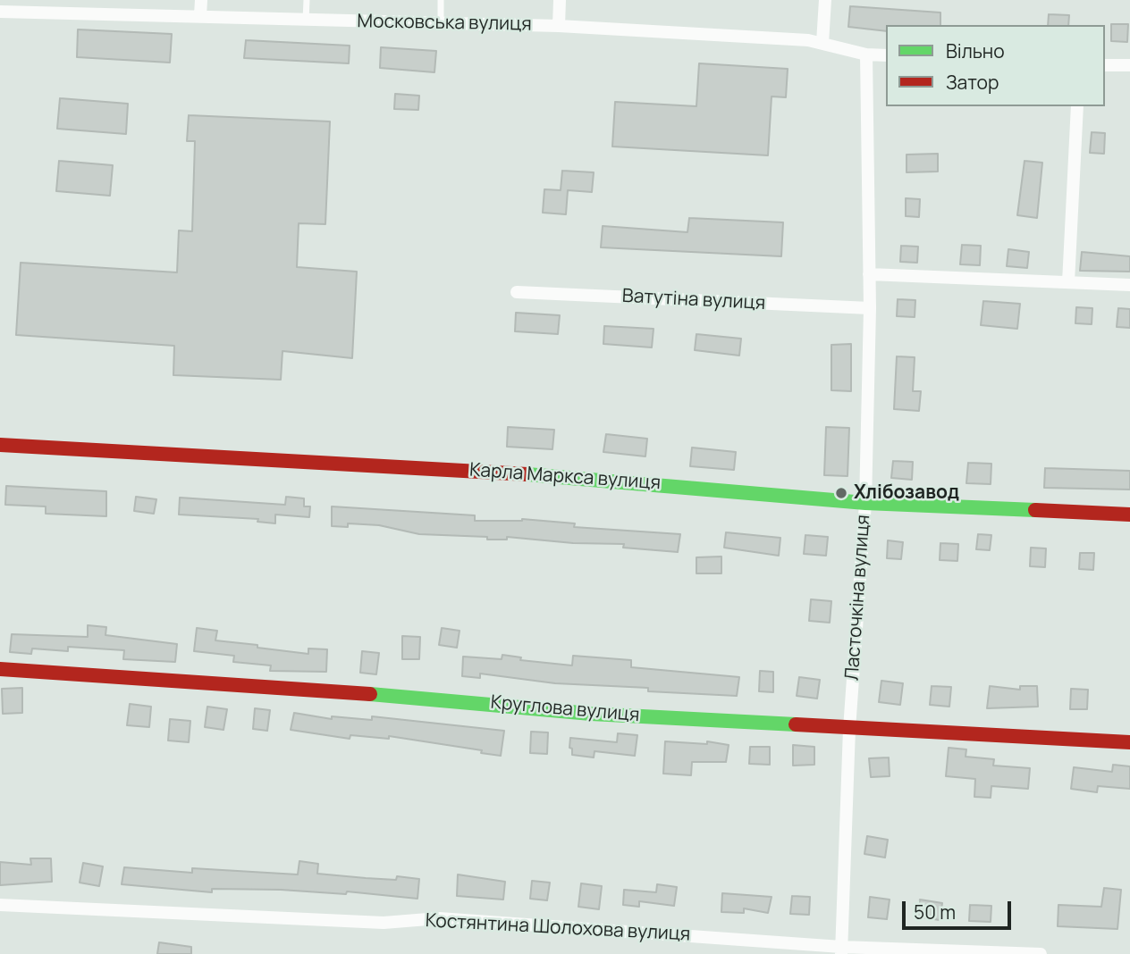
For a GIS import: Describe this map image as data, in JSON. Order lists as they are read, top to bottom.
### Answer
{
  "streets": {
    "street": [
      "Московська вулиця",
      "Ватутіна вулиця",
      "Карла Маркса вулиця",
      "Ласточкіна вулиця",
      "Круглова вулиця",
      "Костянтина Шолохова вулиця"
    ]
  },
  "crossings": [
    ["Московська вулиця", "Ласточкіна вулиця"],
    ["Ватутіна вулиця", "Ласточкіна вулиця"],
    ["Карла Маркса вулиця", "Ласточкіна вулиця"],
    ["Ласточкіна вулиця", "Круглова вулиця"],
    ["Ласточкіна вулиця", "Костянтина Шолохова вулиця"]
  ],
  "places": ["Хлібозавод"],
  "legend": ["Вільно", "Затор"],
  "scale_bar": "50 m"
}
